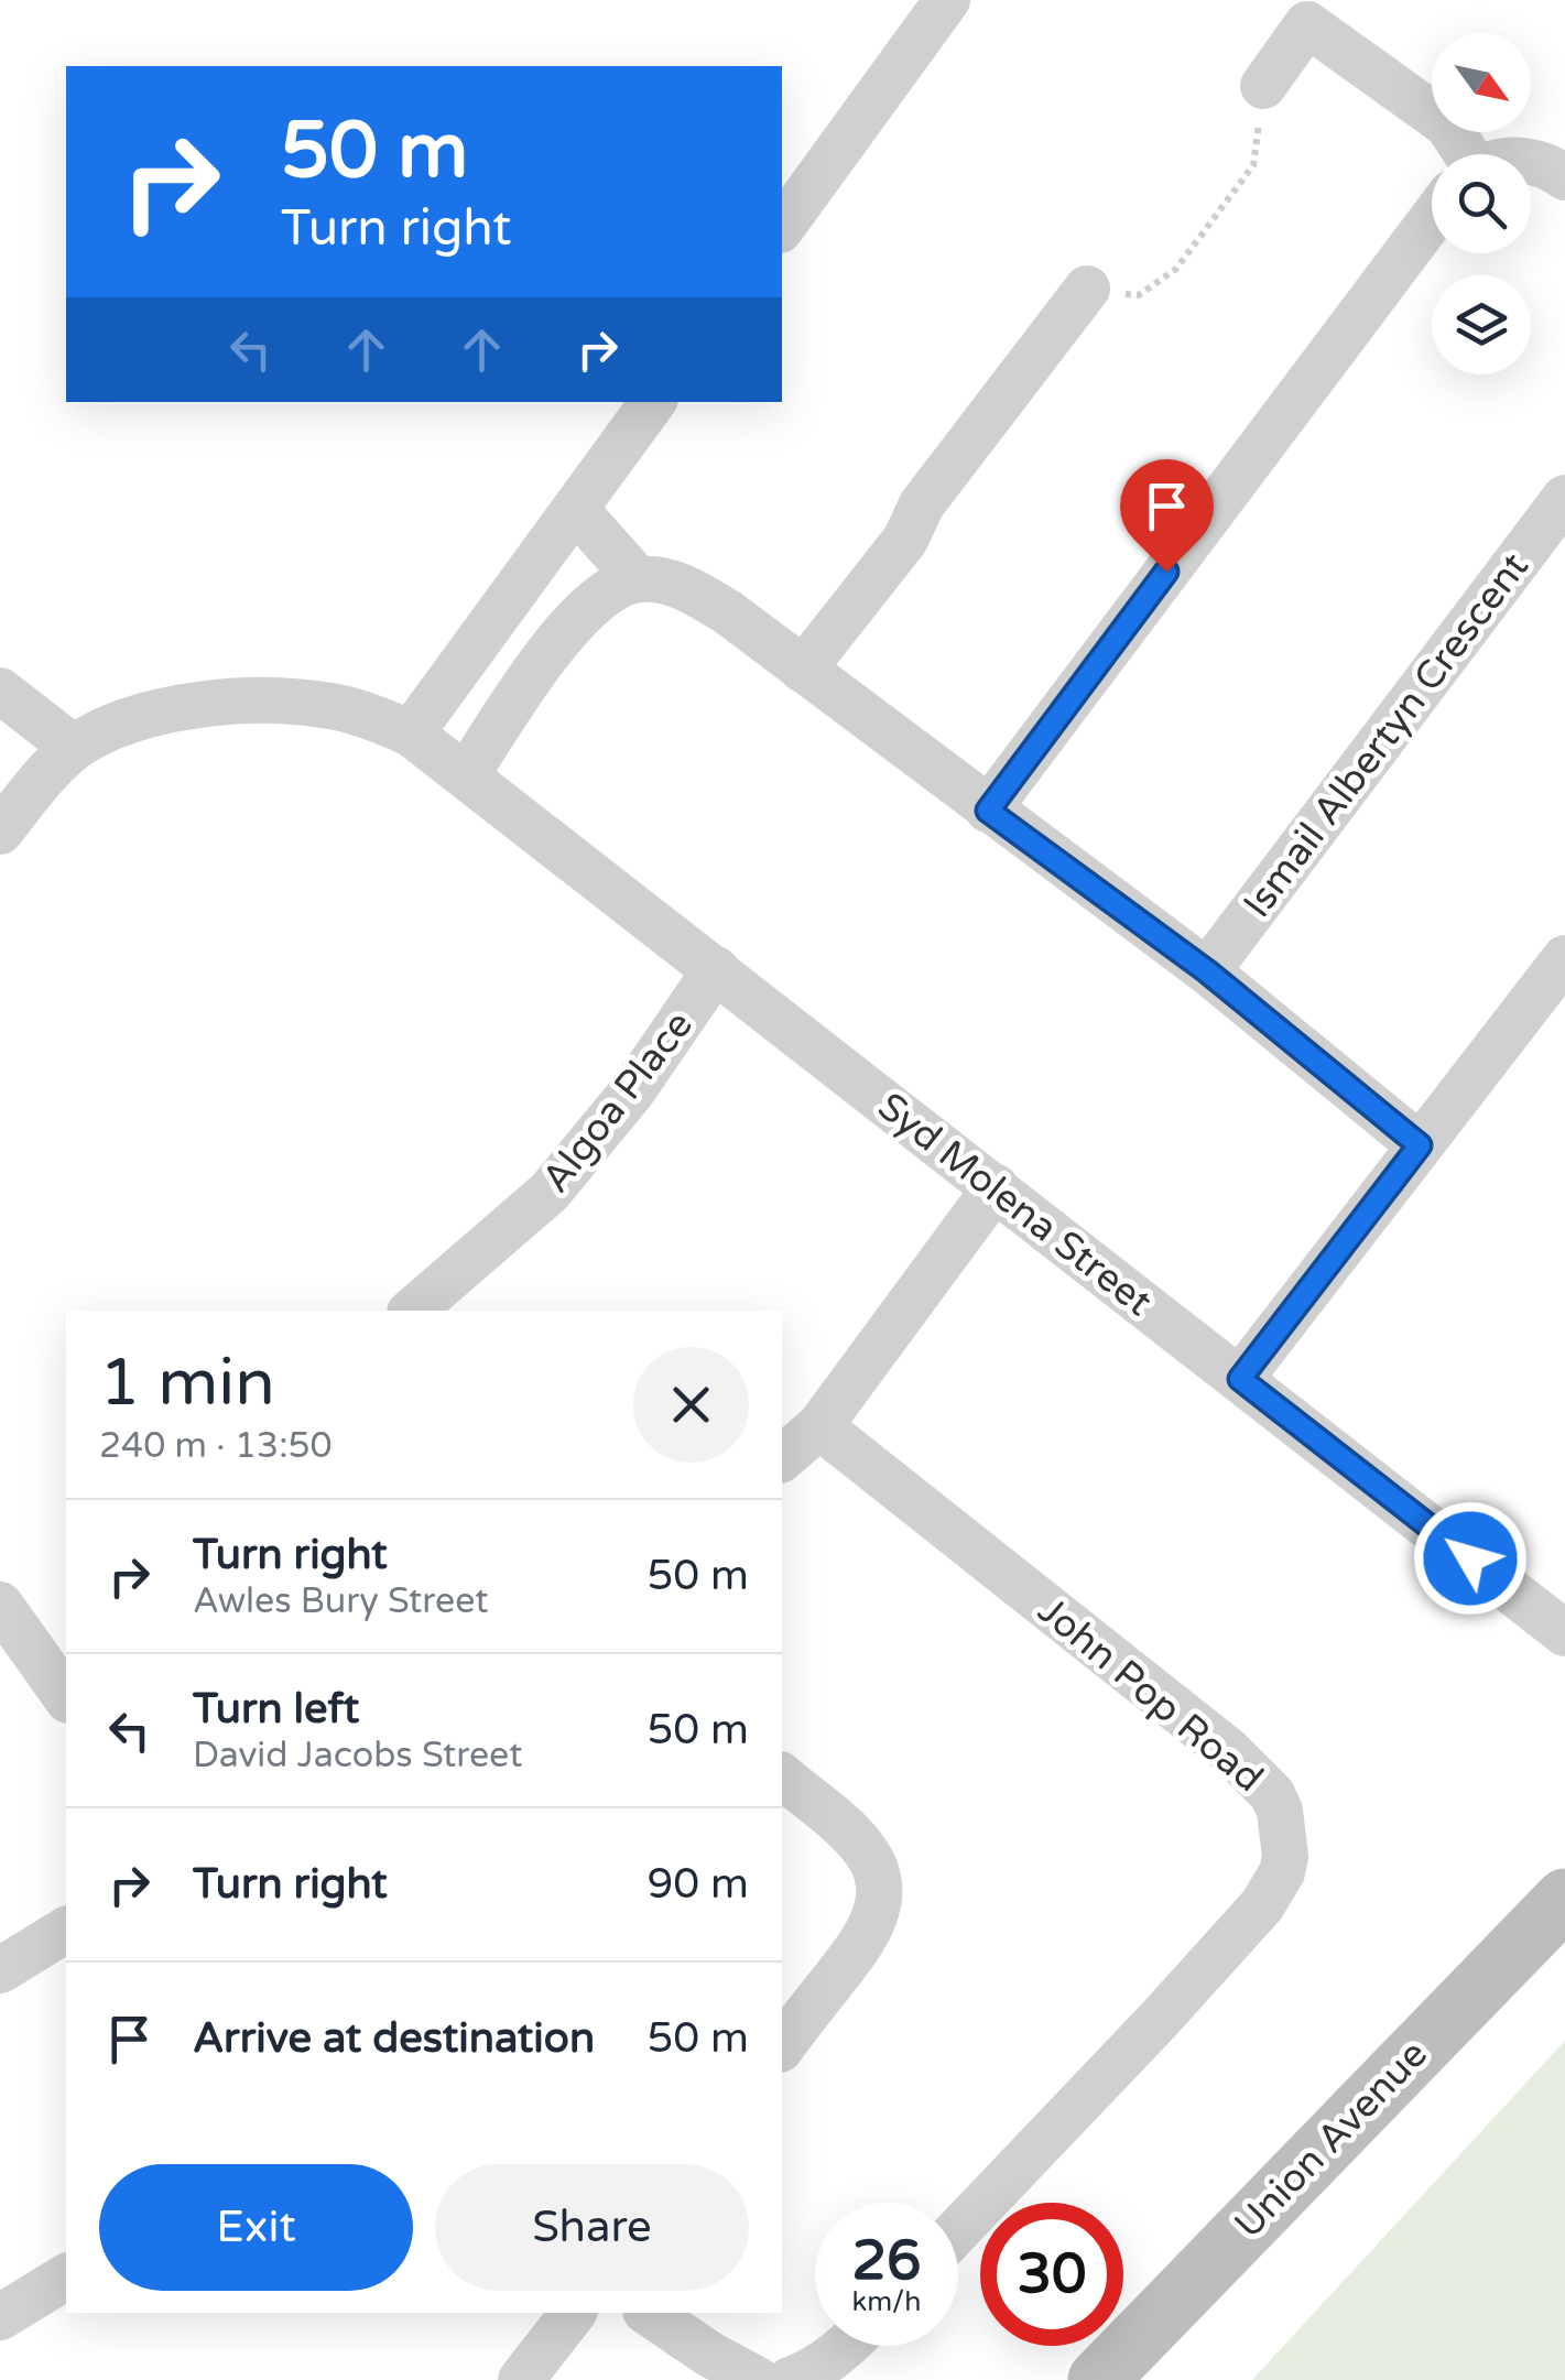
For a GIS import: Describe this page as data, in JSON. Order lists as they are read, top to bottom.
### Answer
{
  "streets": {
    "street": [
      "Ismail Albertyn Crescent",
      "Algoa Place",
      "Syd Molena Street",
      "John Pop Road",
      "Union Avenue"
    ]
  },
  "crossings": [
    ["Algoa Place", "Syd Molena Street"]
  ],
  "north": "bottom right",
  "page": {
    "turn": ["50 m", "Turn right"],
    "heading": ["1 min", "240 m · 13:50"],
    "list": [
      {
        "name": "Turn right",
        "note": "Awles Bury Street",
        "value": "50 m"
      },
      {
        "name": "Turn left",
        "note": "David Jacobs Street",
        "value": "50 m"
      },
      {
        "name": "Turn right",
        "value": "90 m"
      },
      {
        "name": "Arrive at destination",
        "value": "50 m"
      }
    ],
    "buttons": ["Exit", "Share"],
    "speed": "26 km/h",
    "limit": "30"
  }
}
